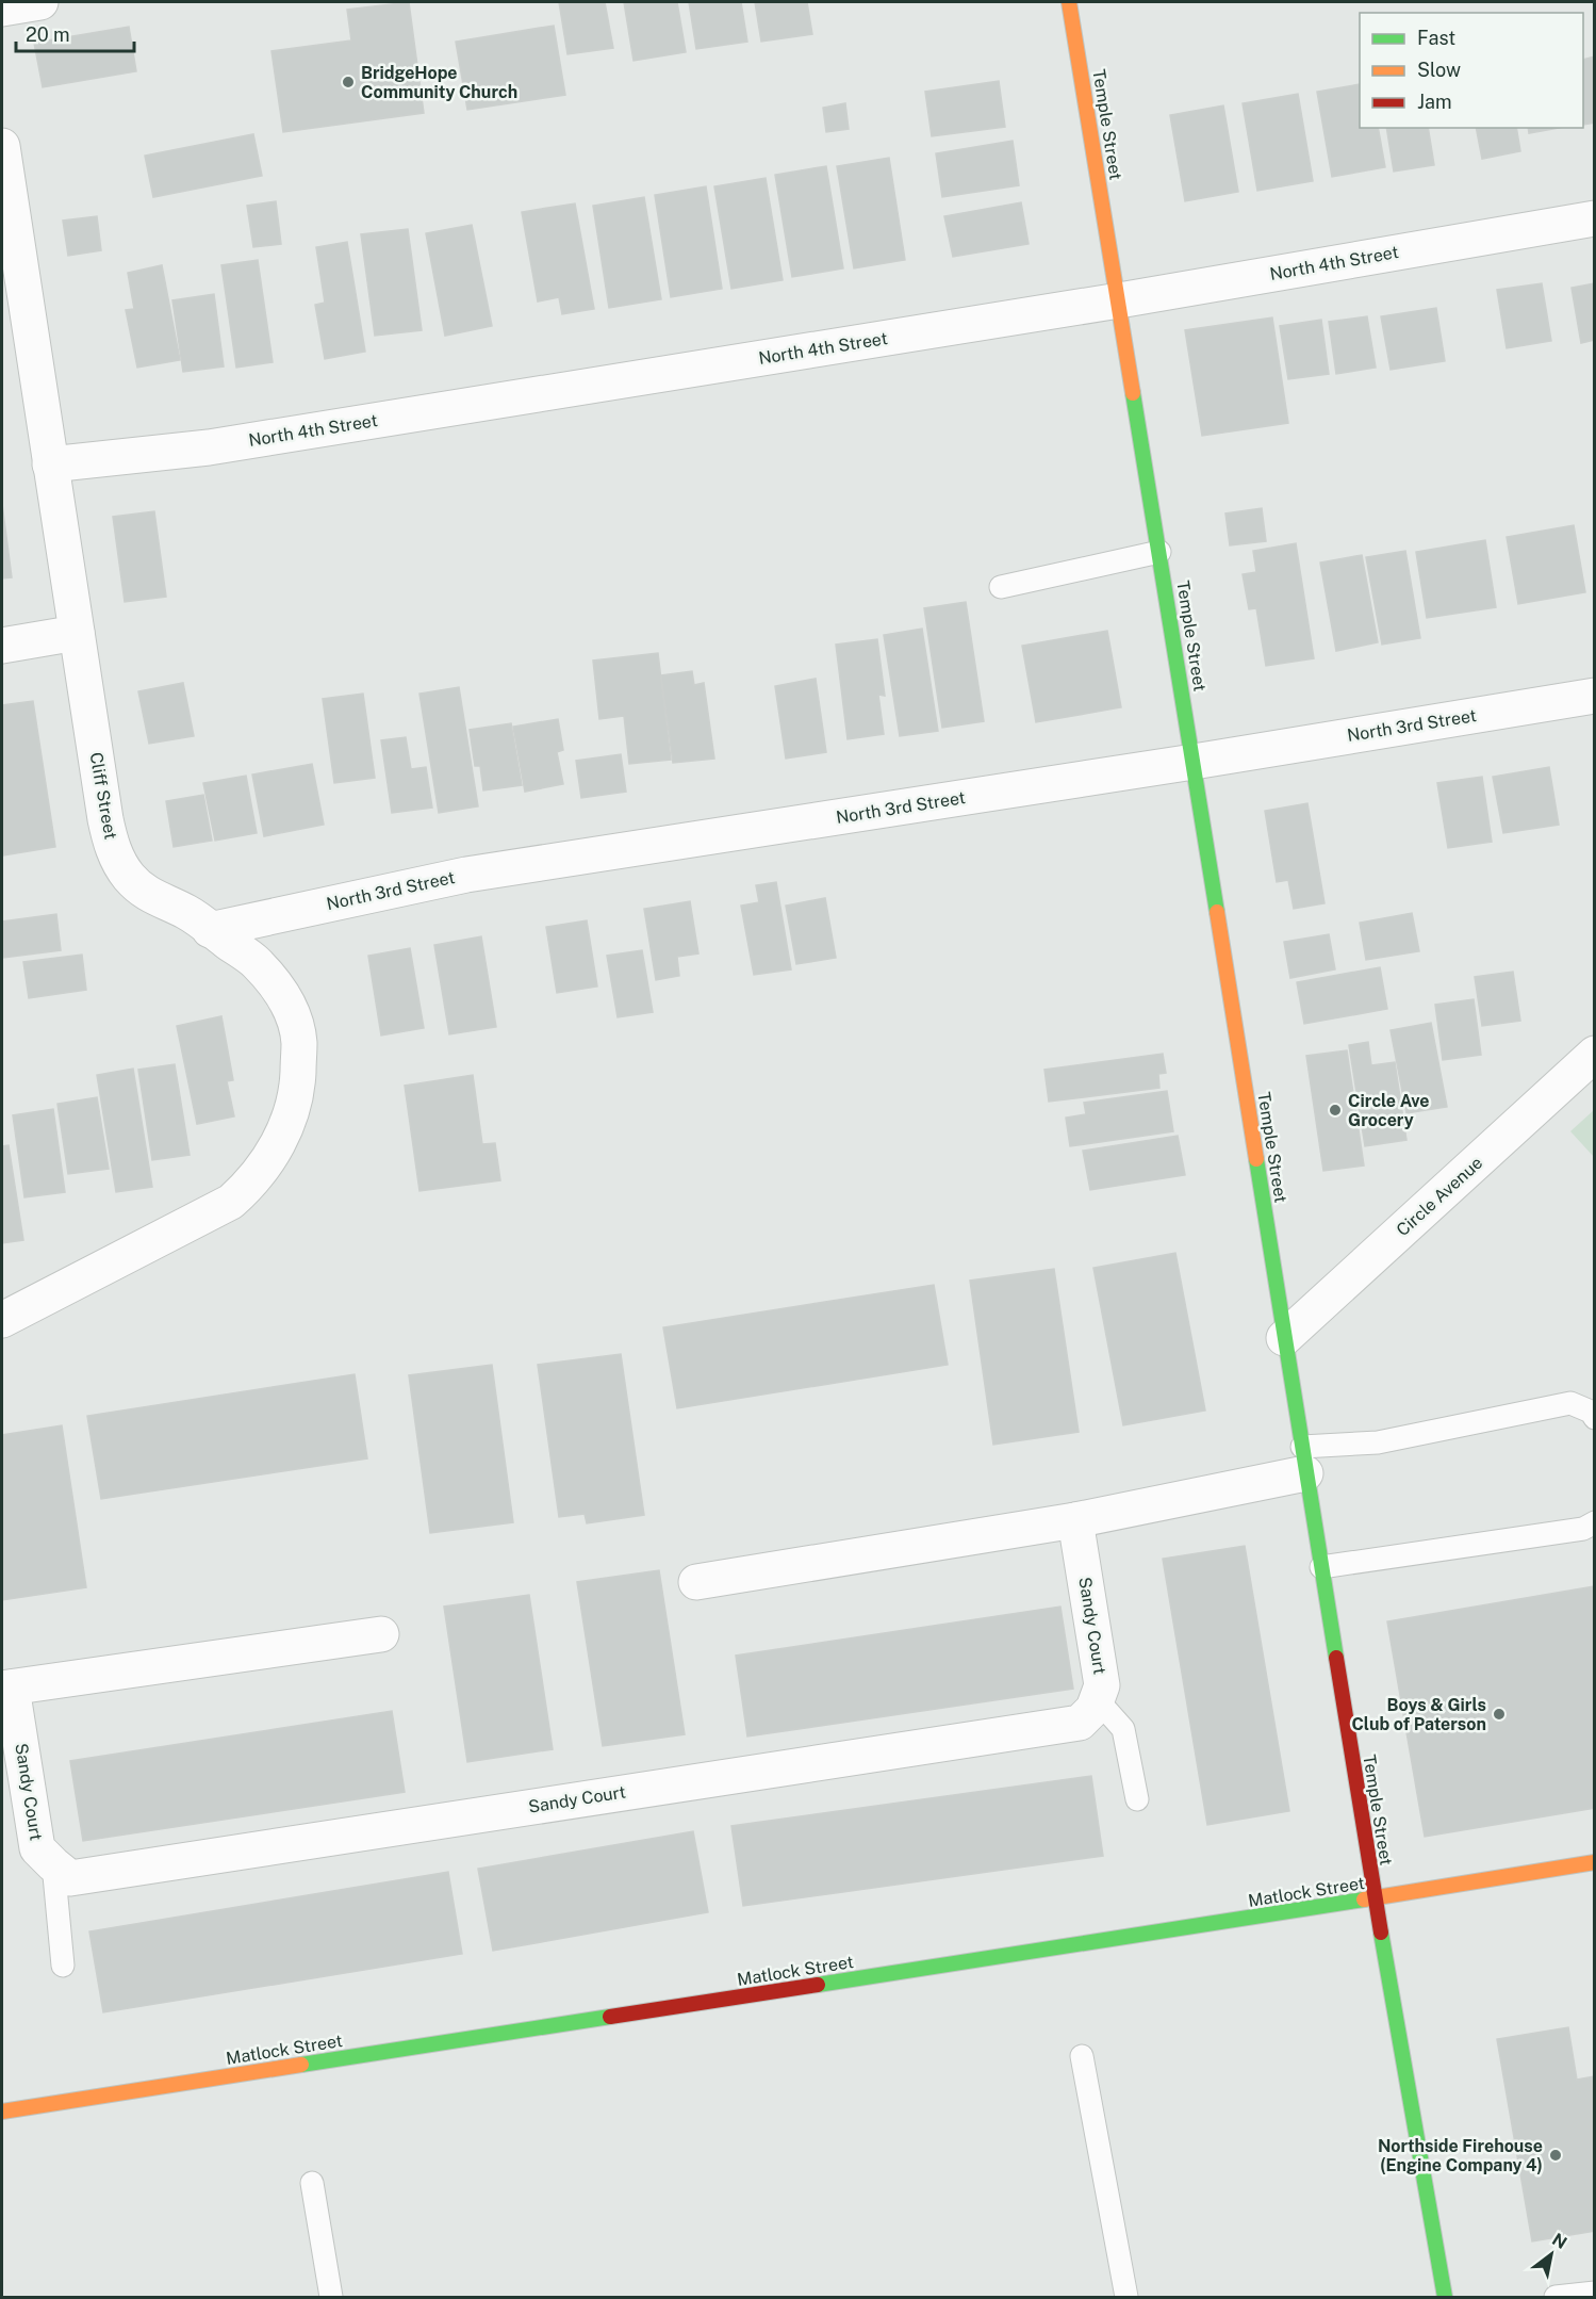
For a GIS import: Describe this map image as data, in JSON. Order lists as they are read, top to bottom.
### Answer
{
  "streets": {
    "street": [
      "Temple Street",
      "North 4th Street",
      "North 3rd Street",
      "Cliff Street",
      "Circle Avenue",
      "Sandy Court",
      "Matlock Street"
    ]
  },
  "crossings": [
    ["Temple Street", "North 4th Street"],
    ["Temple Street", "North 3rd Street"],
    ["Temple Street", "Circle Avenue"],
    ["Temple Street", "Matlock Street"],
    ["North 4th Street", "Cliff Street"],
    ["North 3rd Street", "Cliff Street"]
  ],
  "places": [
    "BridgeHope Community Church",
    "Circle Ave Grocery",
    "Boys & Girls Club of Paterson",
    "Northside Firehouse (Engine Company 4)"
  ],
  "legend": ["Fast", "Slow", "Jam"],
  "scale_bar": "20 m",
  "north": "top right"
}
